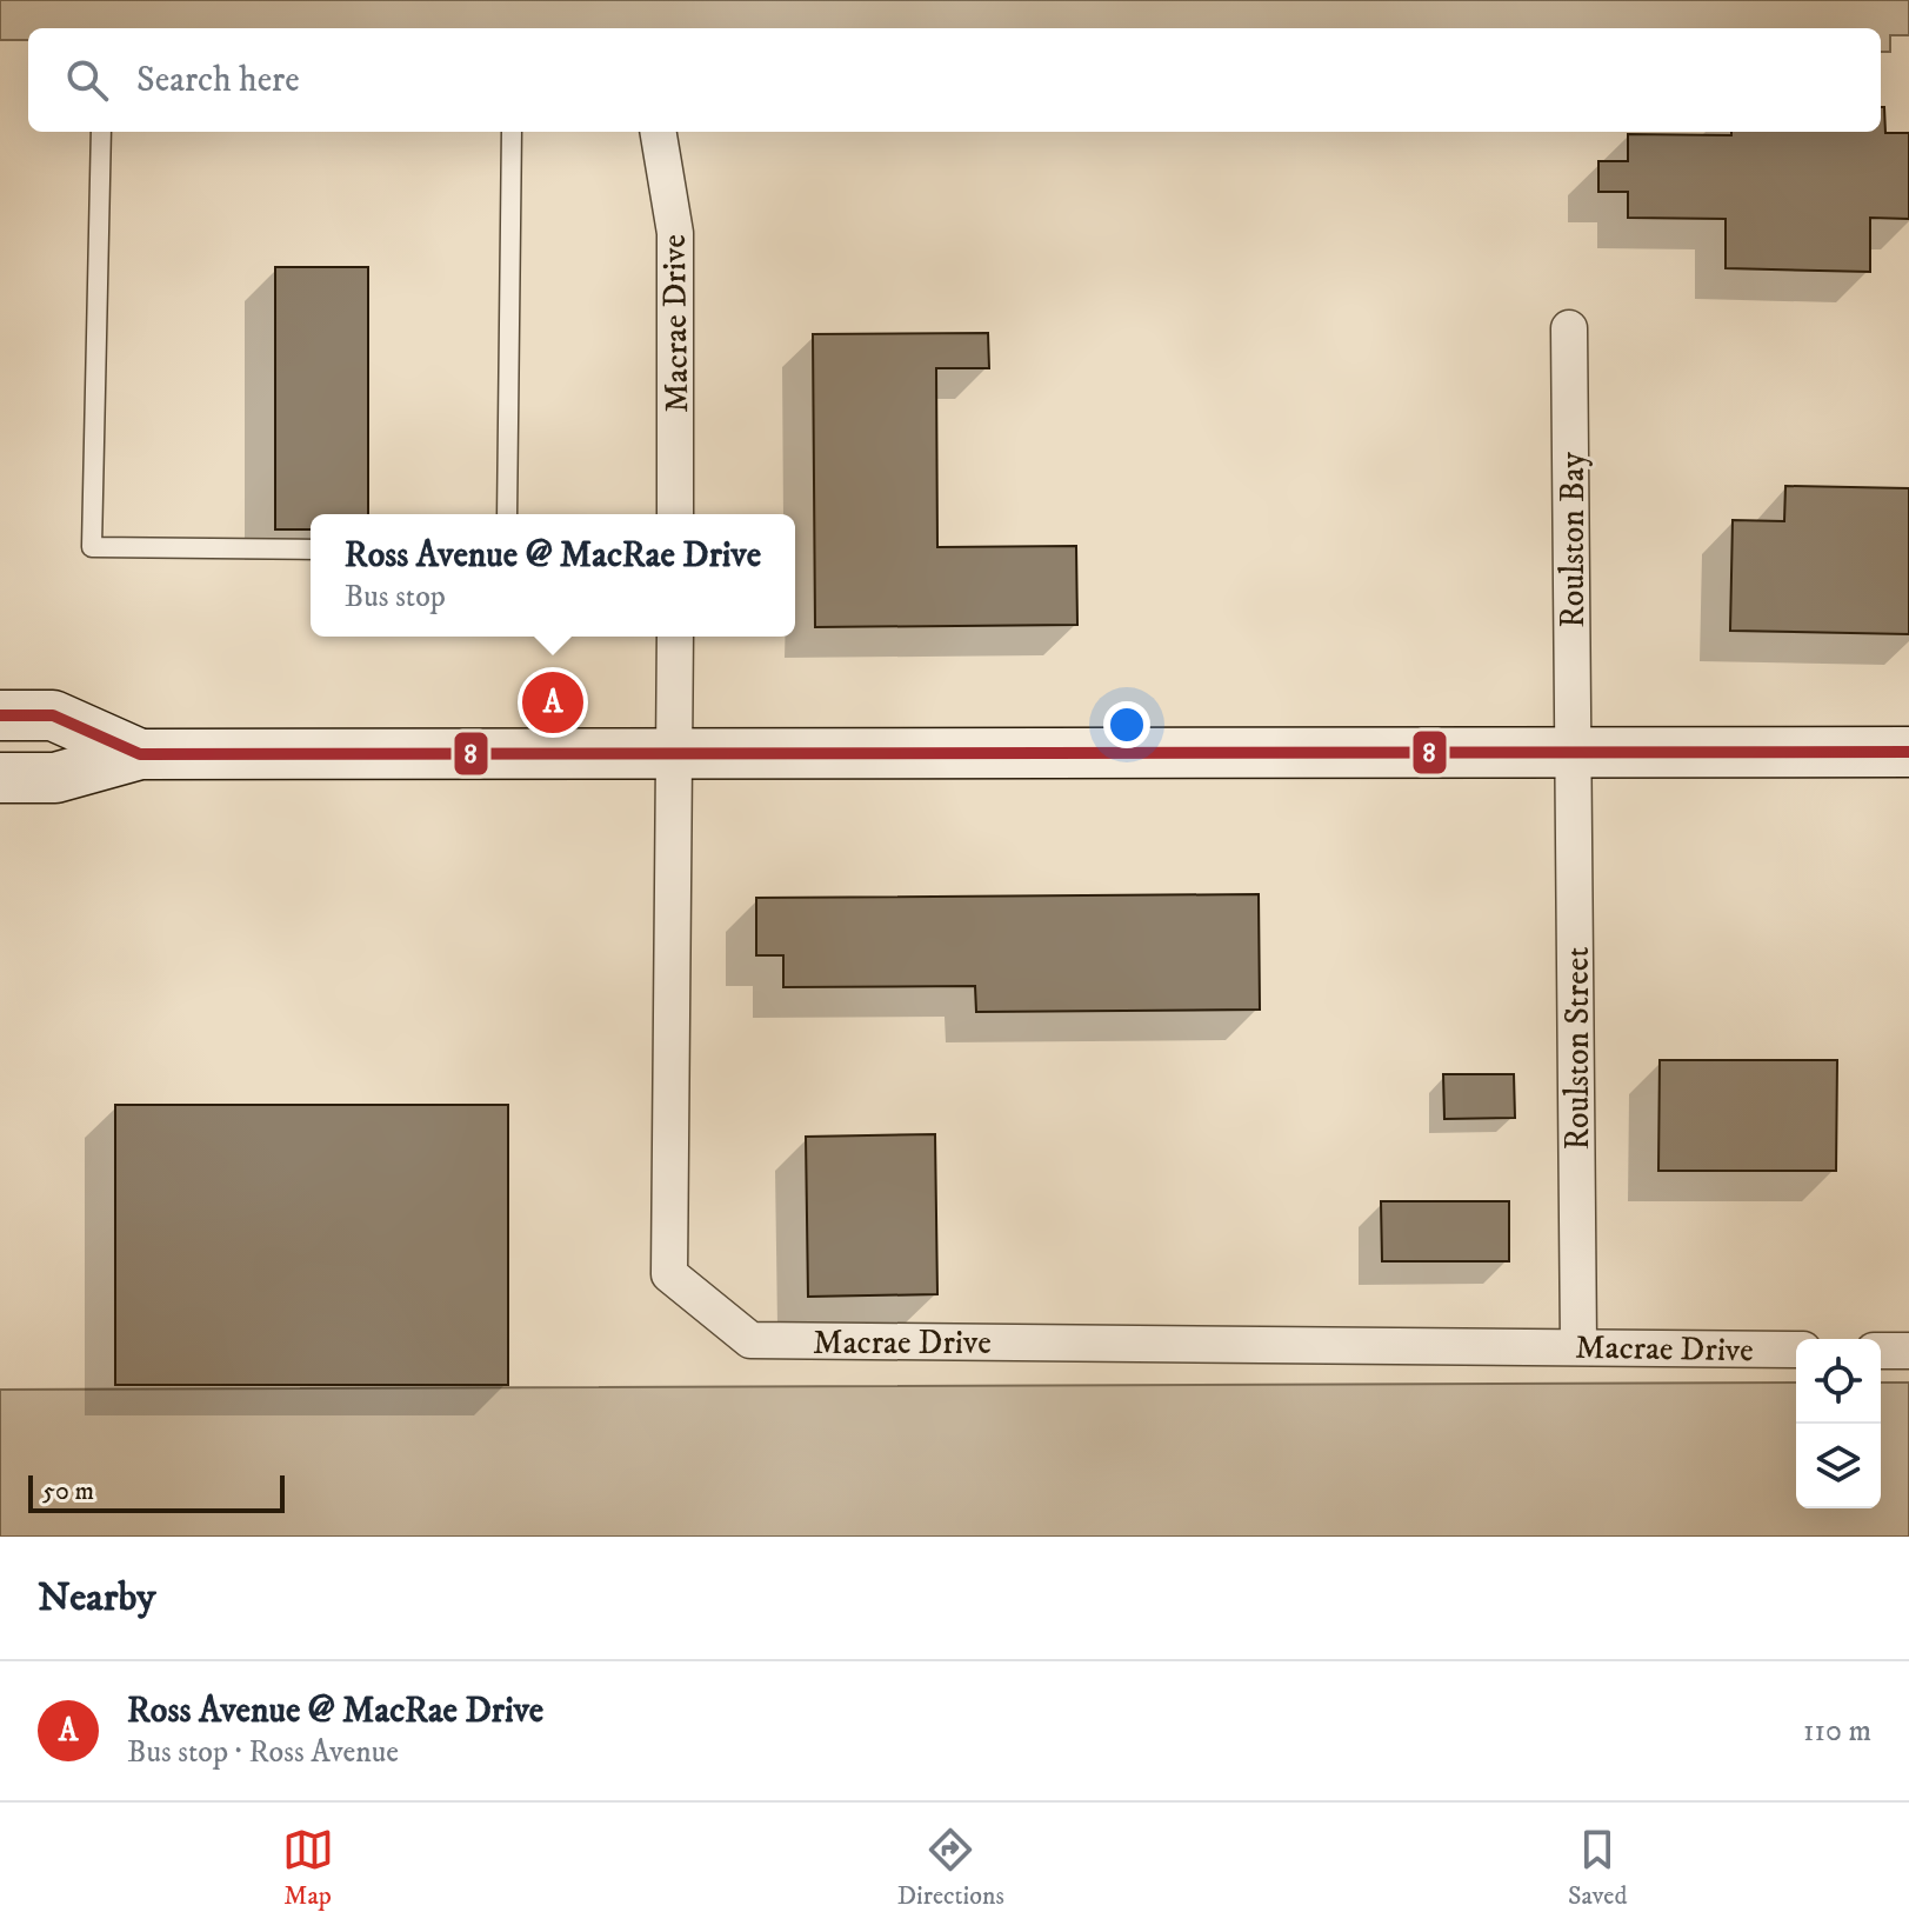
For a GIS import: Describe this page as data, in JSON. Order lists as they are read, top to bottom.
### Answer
{
  "streets": {
    "street": ["Macrae Drive", "Roulston Bay", "Roulston Street"]
  },
  "crossings": [
    ["Macrae Drive", "Roulston Street"],
    ["Roulston Bay", "Roulston Street"]
  ],
  "lines": ["transit line 8"],
  "scale_bar": "50 m",
  "page": {
    "search": "Search here",
    "popup": ["Ross Avenue @ MacRae Drive", "Bus stop"],
    "pins": "A",
    "scale": "50 m",
    "heading": "Nearby",
    "list": [
      {
        "mark": "A",
        "name": "Ross Avenue @ MacRae Drive",
        "note": "Bus stop · Ross Avenue",
        "value": "110 m"
      }
    ],
    "nav": ["Map", "Directions", "Saved"]
  }
}
